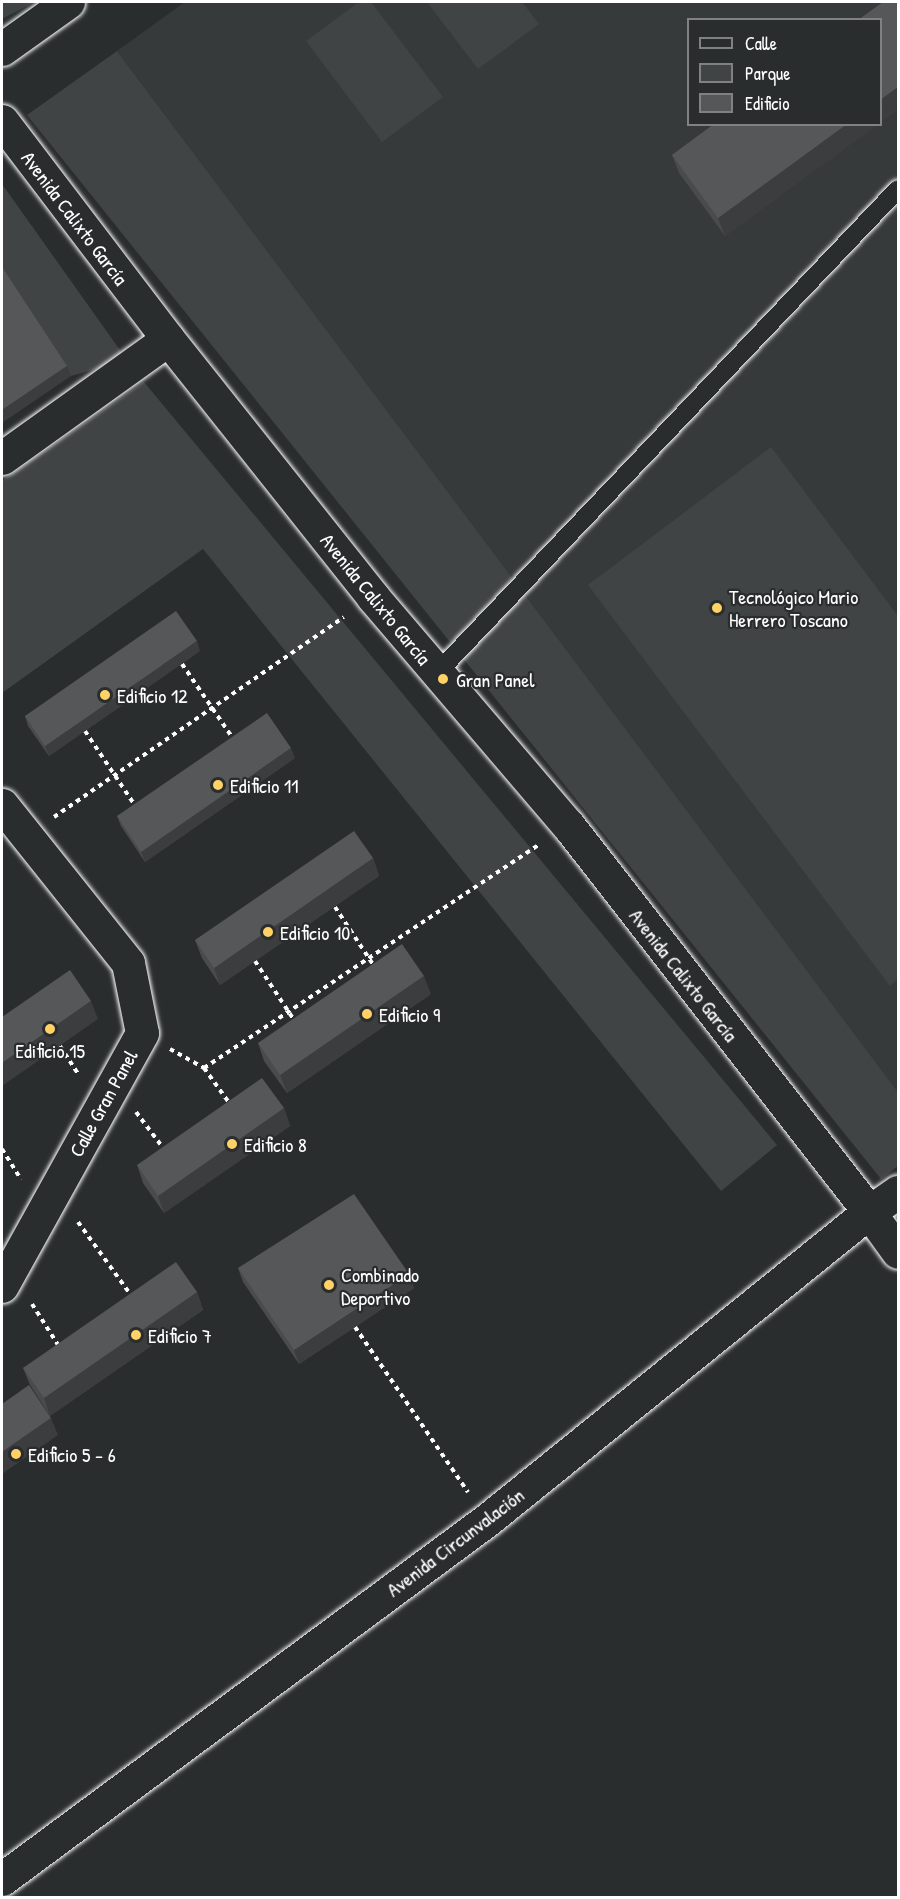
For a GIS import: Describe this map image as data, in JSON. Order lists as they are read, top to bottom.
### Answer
{
  "streets": {
    "main road": ["Avenida Calixto García", "Calle Gran Panel", "Avenida Circunvalación"]
  },
  "crossings": [
    ["Avenida Calixto García", "Avenida Circunvalación"]
  ],
  "places": [
    "Tecnológico Mario Herrero Toscano",
    "Gran Panel",
    "Edificio 12",
    "Edificio 11",
    "Edificio 10",
    "Edificio 9",
    "Edificio 15",
    "Edificio 8",
    "Combinado Deportivo",
    "Edificio 7",
    "Edificio 5 - 6"
  ],
  "legend": ["Calle", "Parque", "Edificio"]
}
